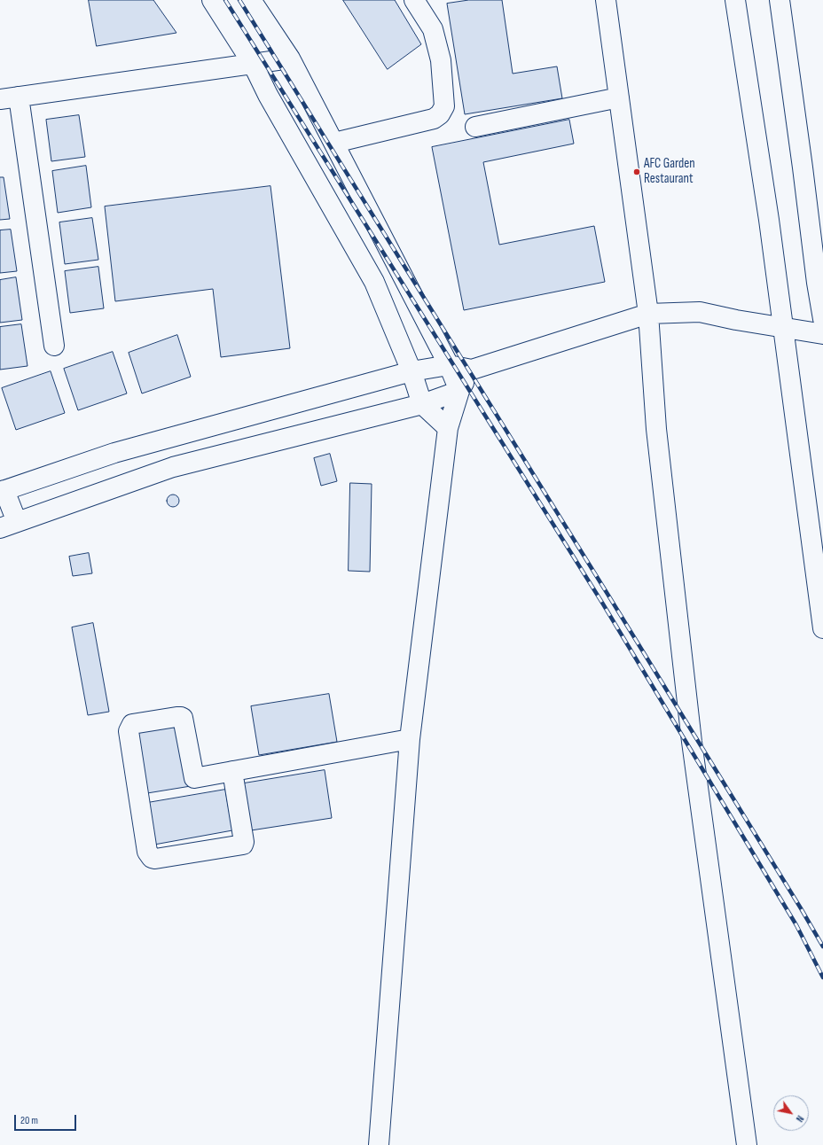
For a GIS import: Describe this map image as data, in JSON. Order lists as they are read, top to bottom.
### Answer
{
  "places": ["AFC Garden Restaurant"],
  "scale_bar": "20 m",
  "north": "bottom right"
}
